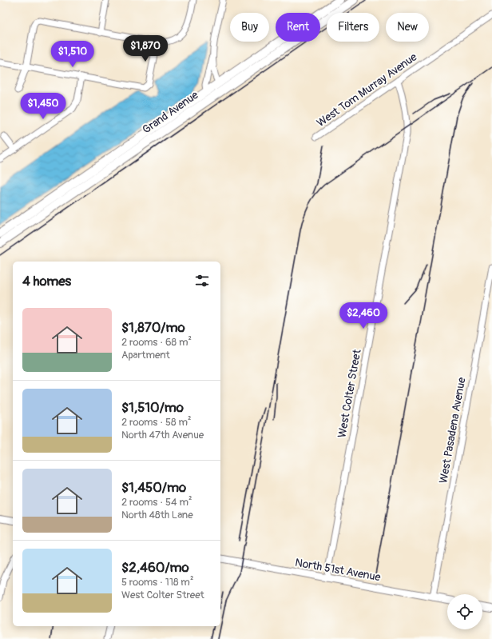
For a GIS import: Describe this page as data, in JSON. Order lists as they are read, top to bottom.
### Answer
{
  "streets": {
    "highway": ["Grand Avenue"],
    "main road": ["North 51st Avenue"],
    "street": ["West Tom Murray Avenue", "West Colter Street", "West Pasadena Avenue"]
  },
  "crossings": [
    ["West Tom Murray Avenue", "West Colter Street"],
    ["West Colter Street", "North 51st Avenue"],
    ["West Pasadena Avenue", "North 51st Avenue"]
  ],
  "page": {
    "chip": [
      "Buy",
      "Rent",
      "Filters",
      "New"
    ],
    "price": [
      "$1,870",
      "$1,510",
      "$1,450",
      "$2,460"
    ],
    "heading": "4 homes",
    "list": [
      {
        "name": "$1,870/mo",
        "note": "2 rooms · 68 m² · Apartment"
      },
      {
        "name": "$1,510/mo",
        "note": "2 rooms · 58 m² · North 47th Avenue"
      },
      {
        "name": "$1,450/mo",
        "note": "2 rooms · 54 m² · North 48th Lane"
      },
      {
        "name": "$2,460/mo",
        "note": "5 rooms · 118 m² · West Colter Street"
      }
    ]
  }
}
